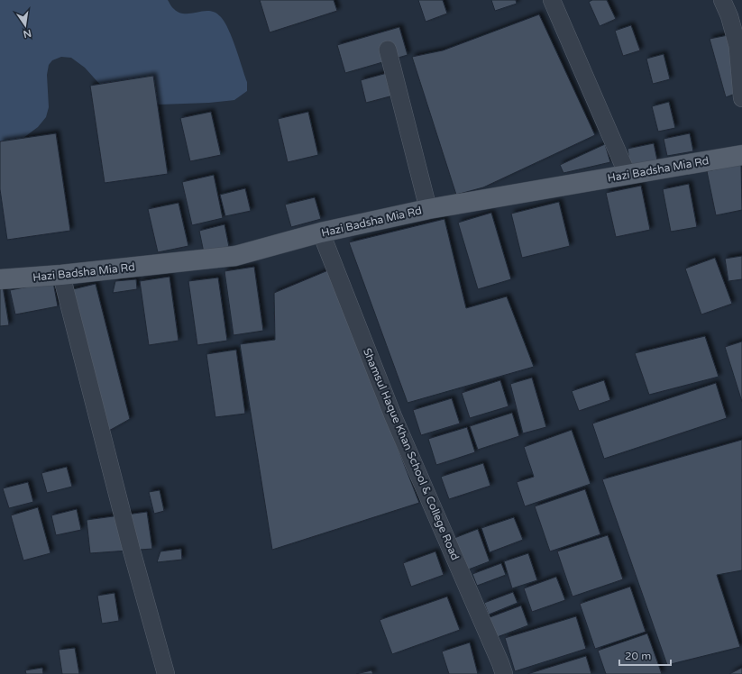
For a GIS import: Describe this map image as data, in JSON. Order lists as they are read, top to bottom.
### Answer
{
  "streets": {
    "main road": ["Hazi Badsha Mia Rd"],
    "street": ["Shamsul Haque Khan School & College Road"]
  },
  "crossings": [
    ["Hazi Badsha Mia Rd", "Shamsul Haque Khan School & College Road"]
  ],
  "scale_bar": "20 m",
  "north": "bottom"
}
